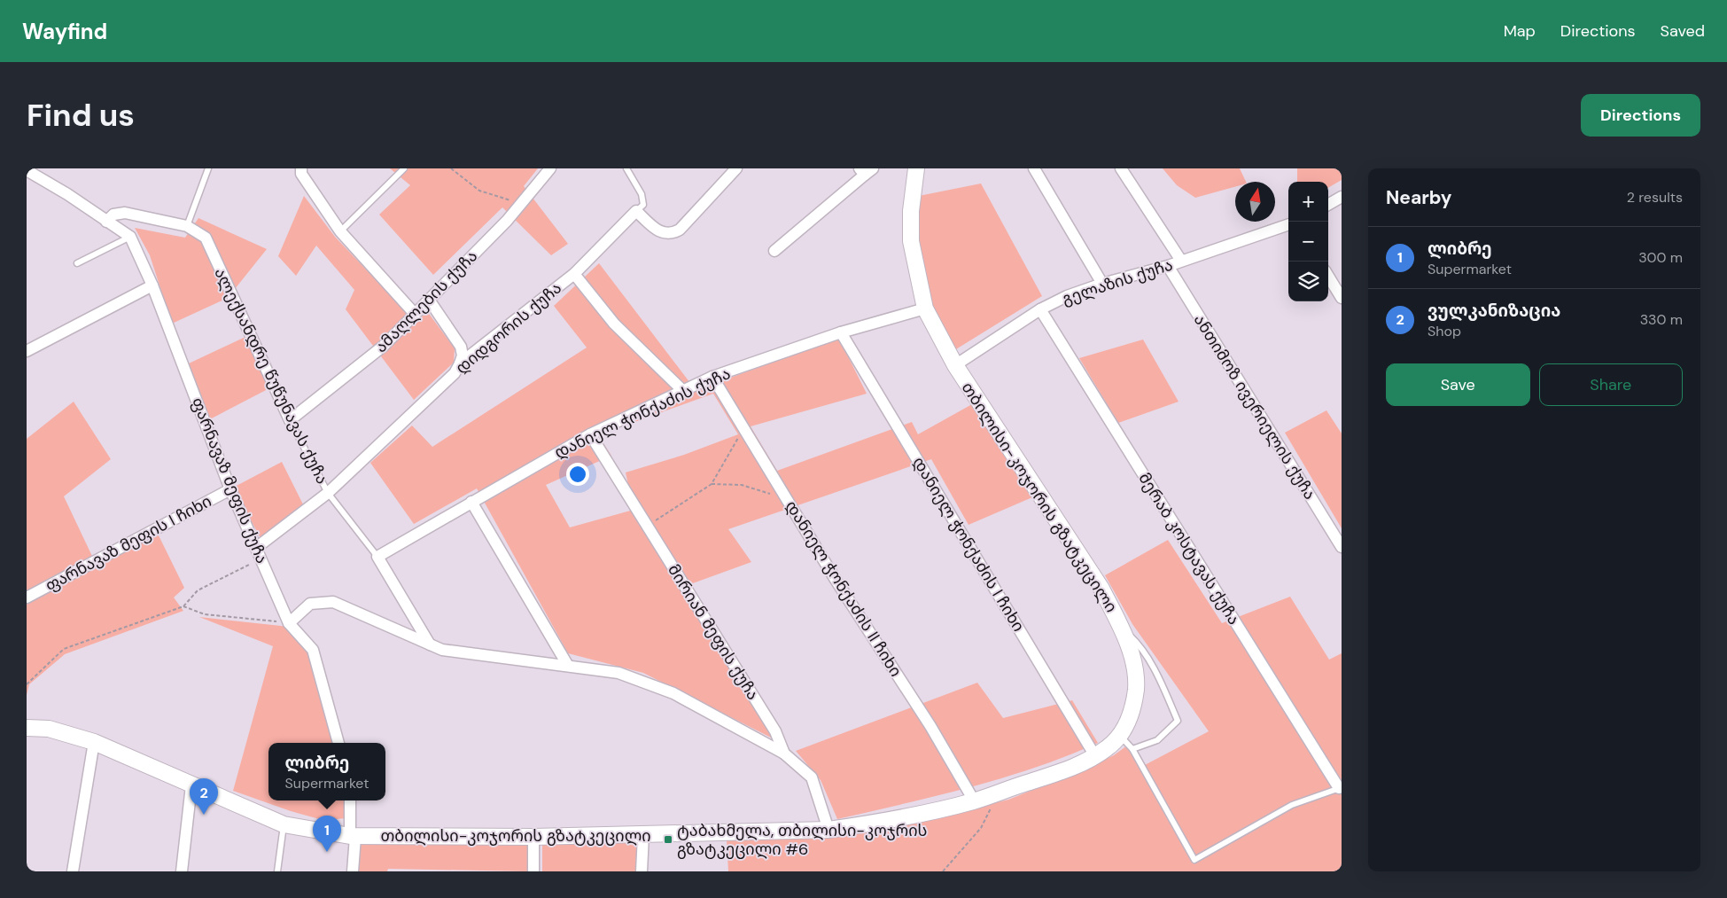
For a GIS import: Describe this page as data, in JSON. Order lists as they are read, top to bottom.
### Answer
{
  "streets": {
    "main road": ["თბილისი-კოჯორის გზატკეცილი"],
    "street": [
      "გელაზის ქუჩა",
      "ამაღლების ქუჩა",
      "დიდგორის ქუჩა",
      "ალექსანდრე წუწუნავას ქუჩა",
      "ანთიმოზ ივერიელის ქუჩა",
      "დანიელ ჭონქაძის ქუჩა",
      "ფარნავაზ მეფის ქუჩა",
      "ფარნავაზ მეფის I ჩიხი",
      "დანიელ ჭონქაძის I ჩიხი",
      "მერაბ კოსტავას ქუჩა",
      "დანიელ ჭონქაძის II ჩიხი",
      "მირიან მეფის ქუჩა"
    ]
  },
  "crossings": [
    ["გელაზის ქუჩა", "ანთიმოზ ივერიელის ქუჩა"],
    ["გელაზის ქუჩა", "თბილისი-კოჯორის გზატკეცილი"],
    ["გელაზის ქუჩა", "მერაბ კოსტავას ქუჩა"],
    ["ამაღლების ქუჩა", "ალექსანდრე წუწუნავას ქუჩა"],
    ["დიდგორის ქუჩა", "ალექსანდრე წუწუნავას ქუჩა"],
    ["დიდგორის ქუჩა", "ფარნავაზ მეფის ქუჩა"],
    ["ალექსანდრე წუწუნავას ქუჩა", "დანიელ ჭონქაძის ქუჩა"],
    ["დანიელ ჭონქაძის ქუჩა", "თბილისი-კოჯორის გზატკეცილი"],
    ["დანიელ ჭონქაძის ქუჩა", "დანიელ ჭონქაძის I ჩიხი"],
    ["დანიელ ჭონქაძის ქუჩა", "დანიელ ჭონქაძის II ჩიხი"],
    ["დანიელ ჭონქაძის ქუჩა", "მირიან მეფის ქუჩა"],
    ["ფარნავაზ მეფის ქუჩა", "ფარნავაზ მეფის I ჩიხი"],
    ["თბილისი-კოჯორის გზატკეცილი", "დანიელ ჭონქაძის I ჩიხი"],
    ["თბილისი-კოჯორის გზატკეცილი", "დანიელ ჭონქაძის II ჩიხი"],
    ["თბილისი-კოჯორის გზატკეცილი", "მირიან მეფის ქუჩა"]
  ],
  "places": {
    "transit": ["ტაბახმელა, თბილისი-კოჯრის გზატკეცილი #6"]
  },
  "north": "top",
  "page": {
    "header": "Wayfind",
    "nav": ["Map", "Directions", "Saved"],
    "buttons": [
      "Directions",
      ["Save", "Share"]
    ],
    "title": "Find us",
    "heading": ["Nearby", "2 results"],
    "map_buttons": ["+", "−"],
    "list": [
      {
        "mark": "1",
        "name": "ლიბრე",
        "note": "Supermarket",
        "value": "300 m"
      },
      {
        "mark": "2",
        "name": "ვულკანიზაცია",
        "note": "Shop",
        "value": "330 m"
      }
    ],
    "popup": ["ლიბრე", "Supermarket"],
    "pins": ["2", "1"]
  }
}
